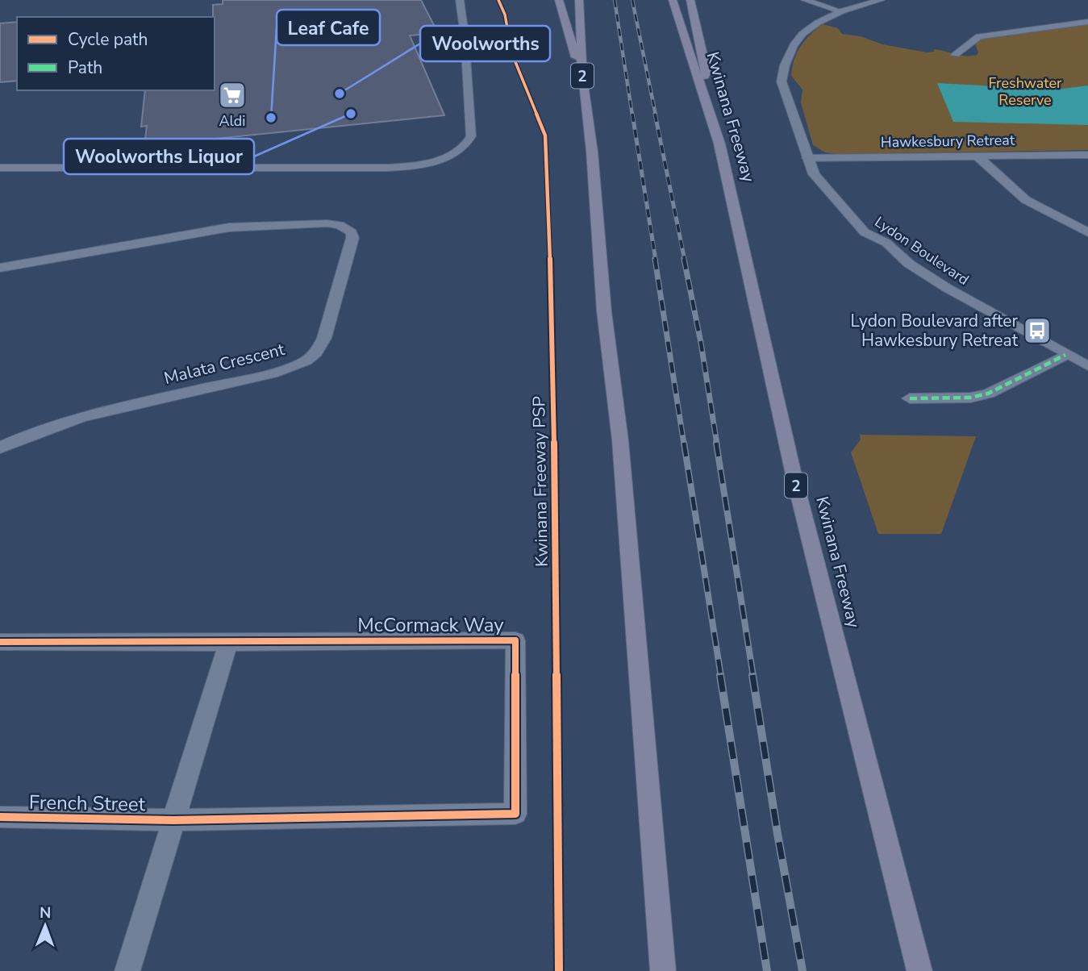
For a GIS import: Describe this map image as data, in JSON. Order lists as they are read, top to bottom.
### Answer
{
  "streets": {
    "highway": ["2", "Kwinana Freeway"],
    "street": [
      "Hawkesbury Retreat",
      "Lydon Boulevard",
      "Malata Crescent",
      "McCormack Way",
      "French Street"
    ],
    "cycle path": ["Kwinana Freeway PSP"]
  },
  "crossings": [
    ["Hawkesbury Retreat", "Lydon Boulevard"],
    ["McCormack Way", "French Street"]
  ],
  "parks": ["Freshwater Reserve"],
  "places": {
    "other": ["Woolworths", "Woolworths Liquor", "Leaf Cafe"],
    "supermarket": ["Aldi"],
    "bus stop": ["Lydon Boulevard after Hawkesbury Retreat"]
  },
  "legend": ["Cycle path", "Path"],
  "north": "top"
}
